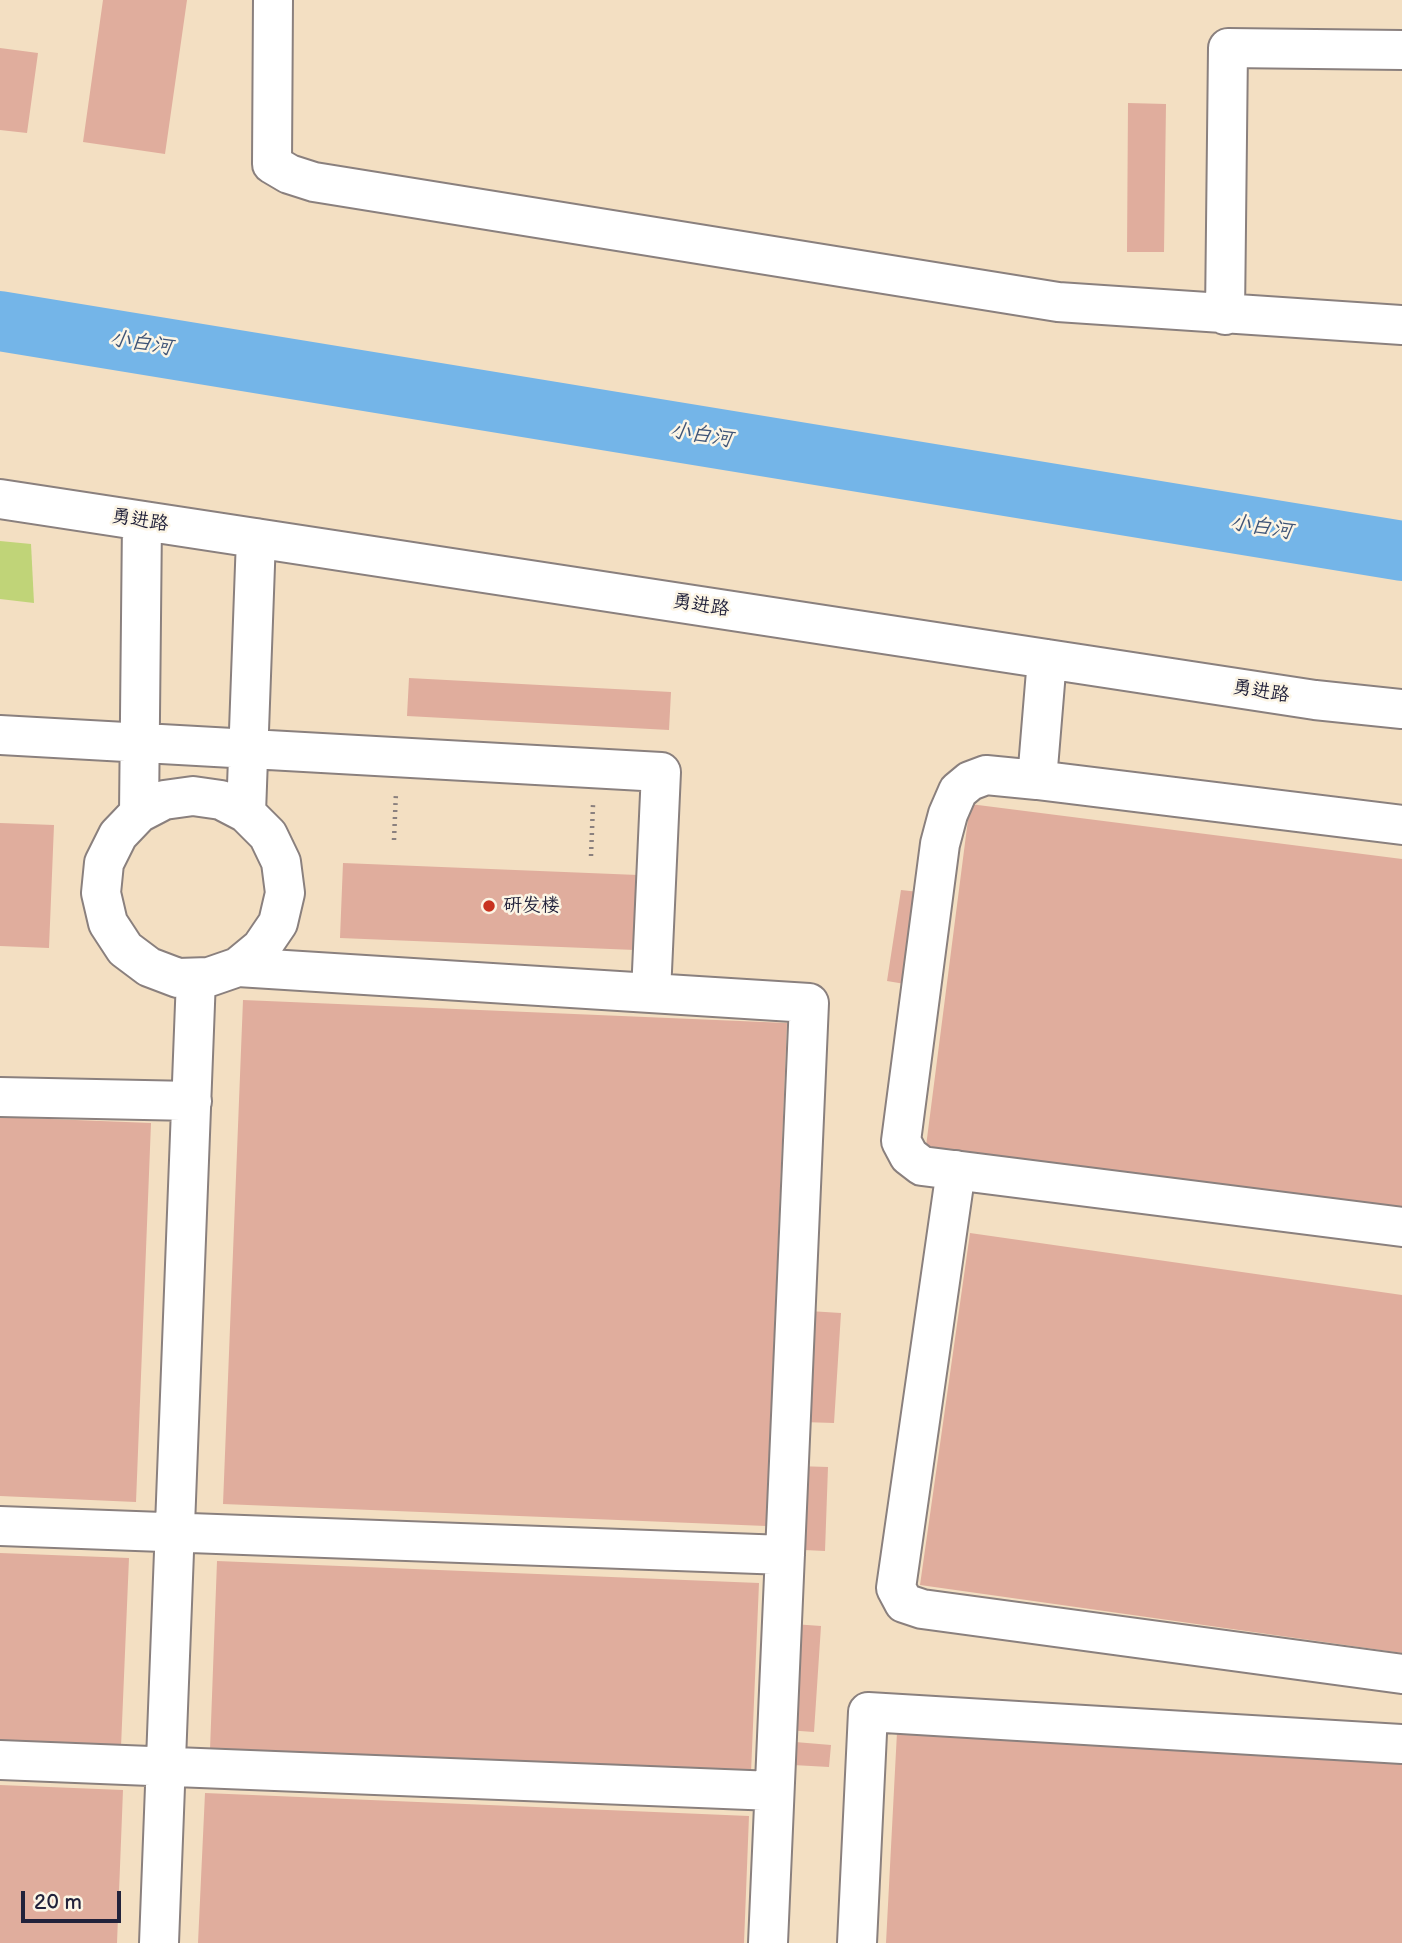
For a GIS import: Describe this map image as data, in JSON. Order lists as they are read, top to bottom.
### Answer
{
  "streets": {
    "street": ["勇进路"]
  },
  "water": ["小白河"],
  "places": ["研发楼"],
  "scale_bar": "20 m"
}
